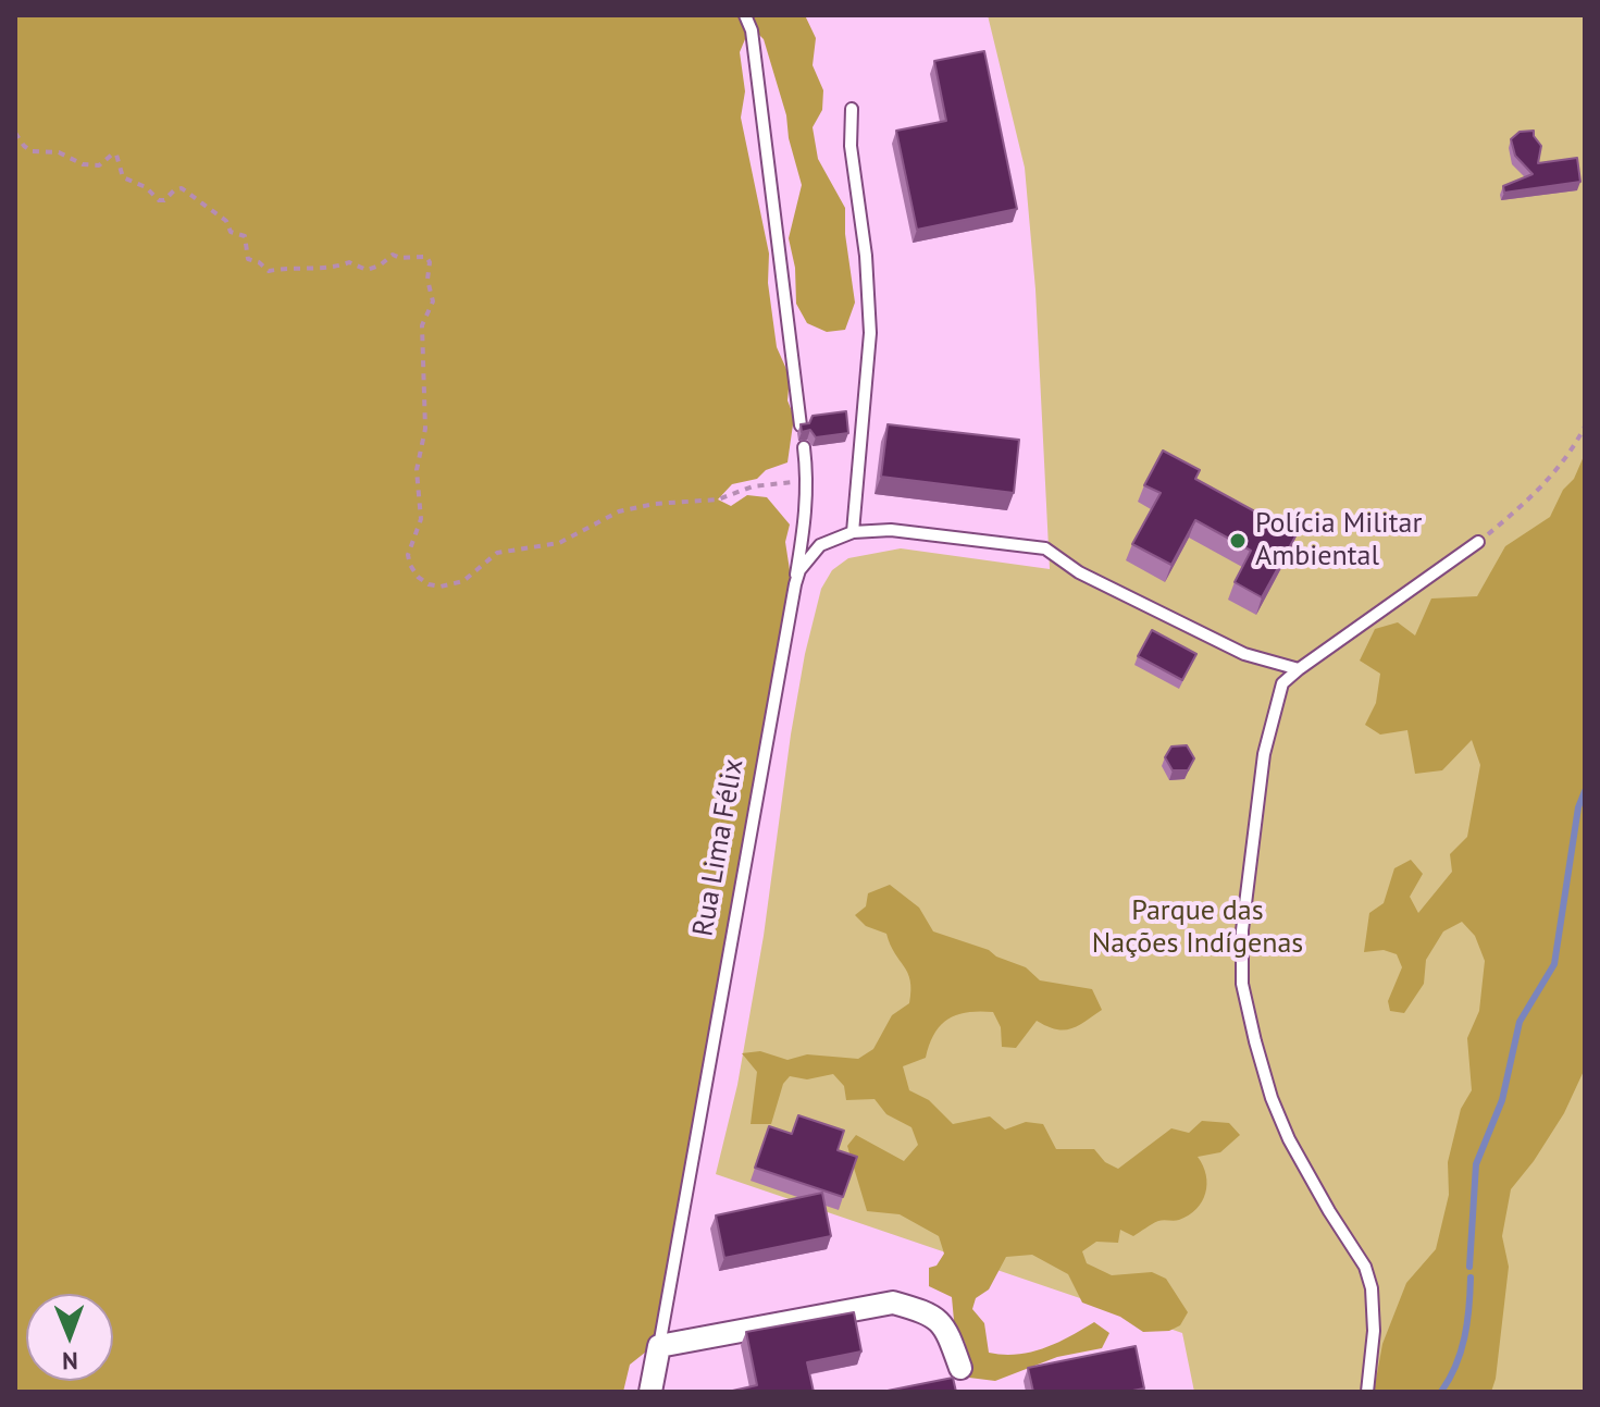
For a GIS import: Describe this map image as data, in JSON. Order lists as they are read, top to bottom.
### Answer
{
  "streets": {
    "street": ["Rua Lima Félix"]
  },
  "parks": ["Parque das Nações Indígenas"],
  "places": ["Polícia Militar Ambiental"],
  "north": "bottom"
}
